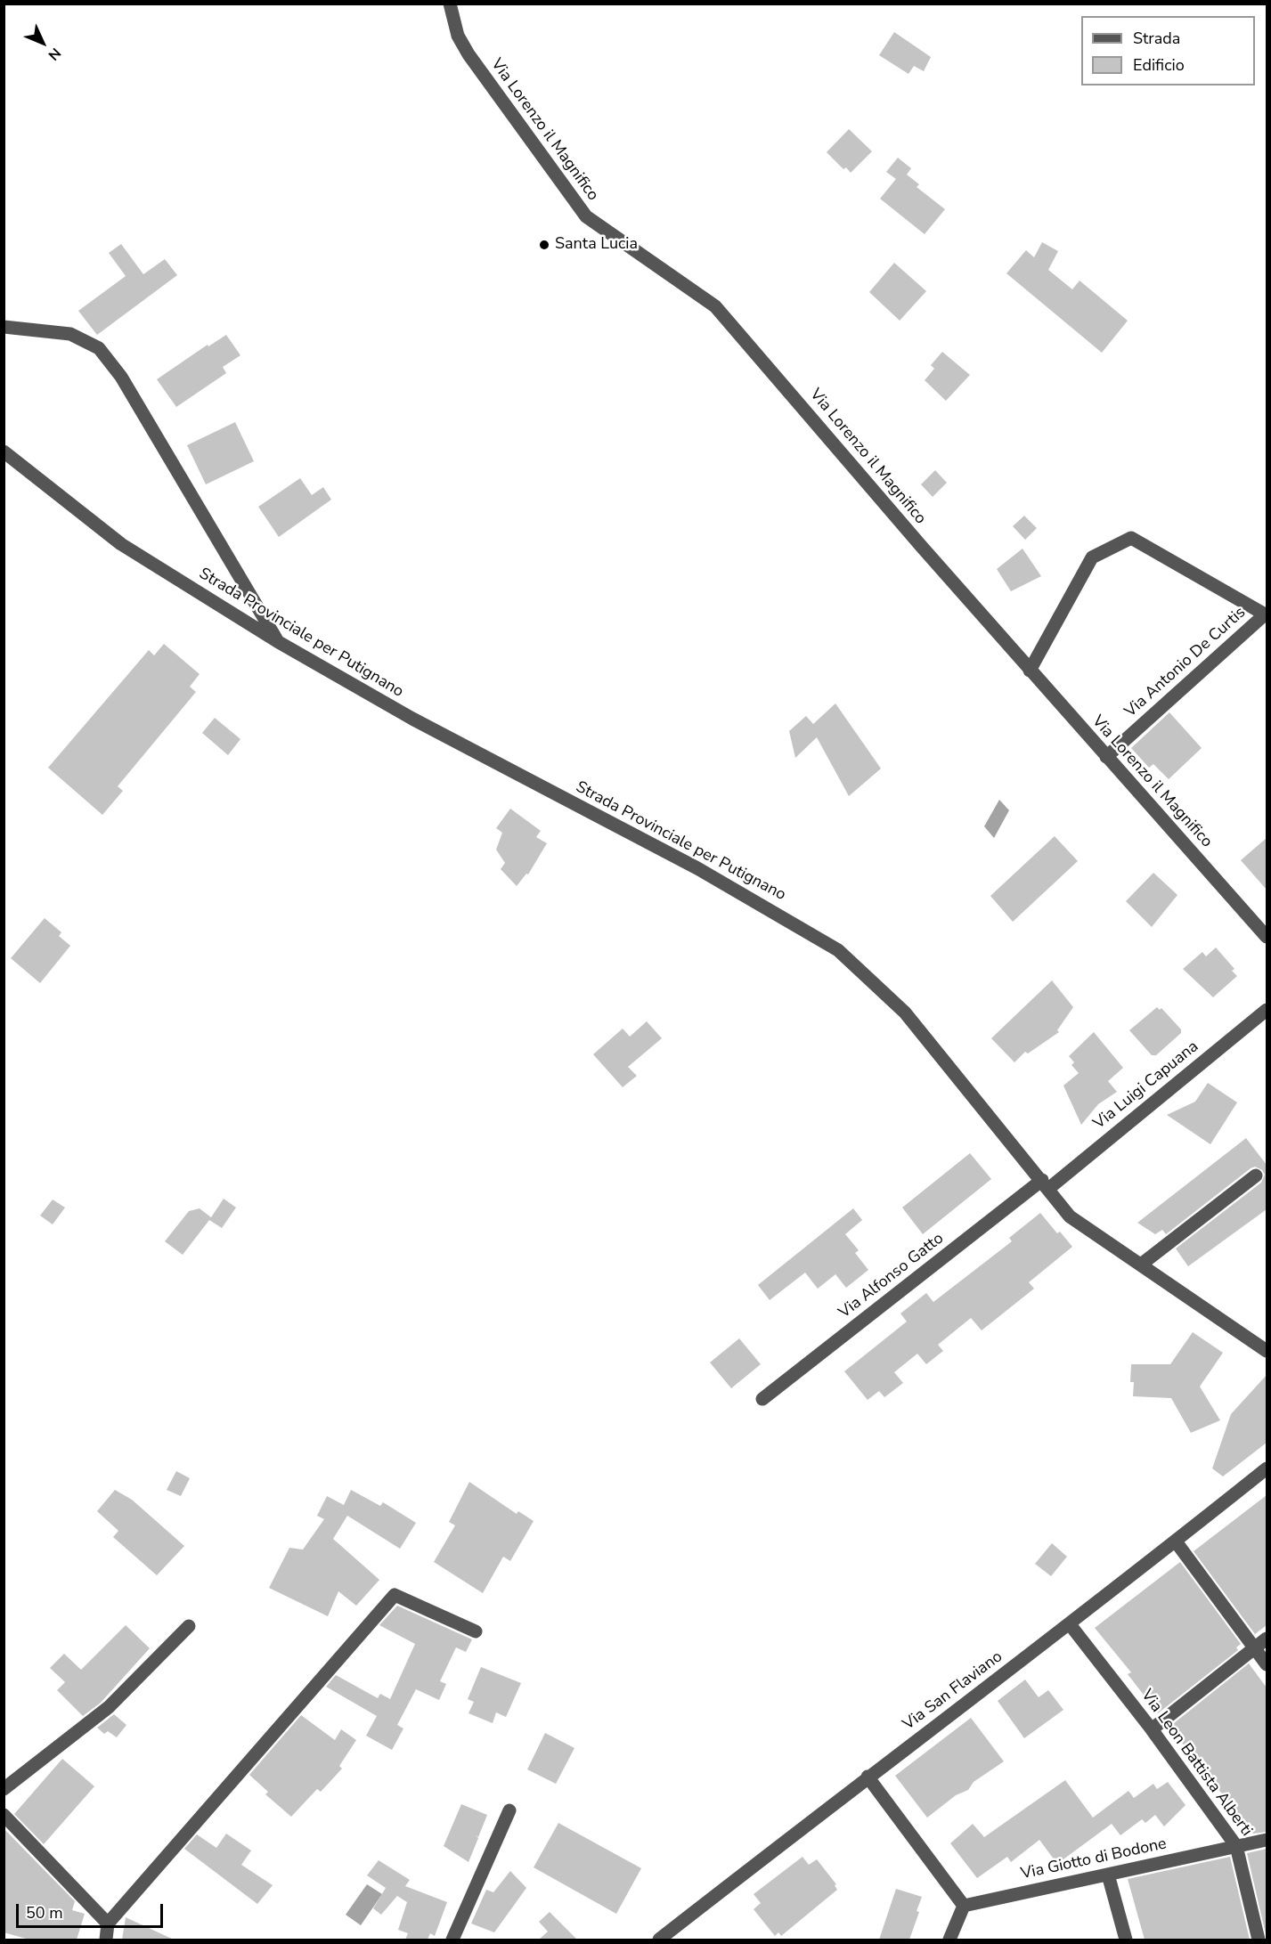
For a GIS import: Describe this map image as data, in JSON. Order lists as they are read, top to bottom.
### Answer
{
  "streets": {
    "street": [
      "Via Lorenzo il Magnifico",
      "Strada Provinciale per Putignano",
      "Via Antonio De Curtis",
      "Via Luigi Capuana",
      "Via Alfonso Gatto",
      "Via San Flaviano",
      "Via Leon Battista Alberti",
      "Via Giotto di Bodone"
    ]
  },
  "crossings": [
    ["Via Lorenzo il Magnifico", "Via Antonio De Curtis"],
    ["Strada Provinciale per Putignano", "Via Luigi Capuana"],
    ["Strada Provinciale per Putignano", "Via Alfonso Gatto"],
    ["Via Luigi Capuana", "Via Alfonso Gatto"],
    ["Via San Flaviano", "Via Leon Battista Alberti"],
    ["Via Leon Battista Alberti", "Via Giotto di Bodone"]
  ],
  "places": ["Santa Lucia"],
  "legend": ["Strada", "Edificio"],
  "scale_bar": "50 m",
  "north": "bottom right"
}
